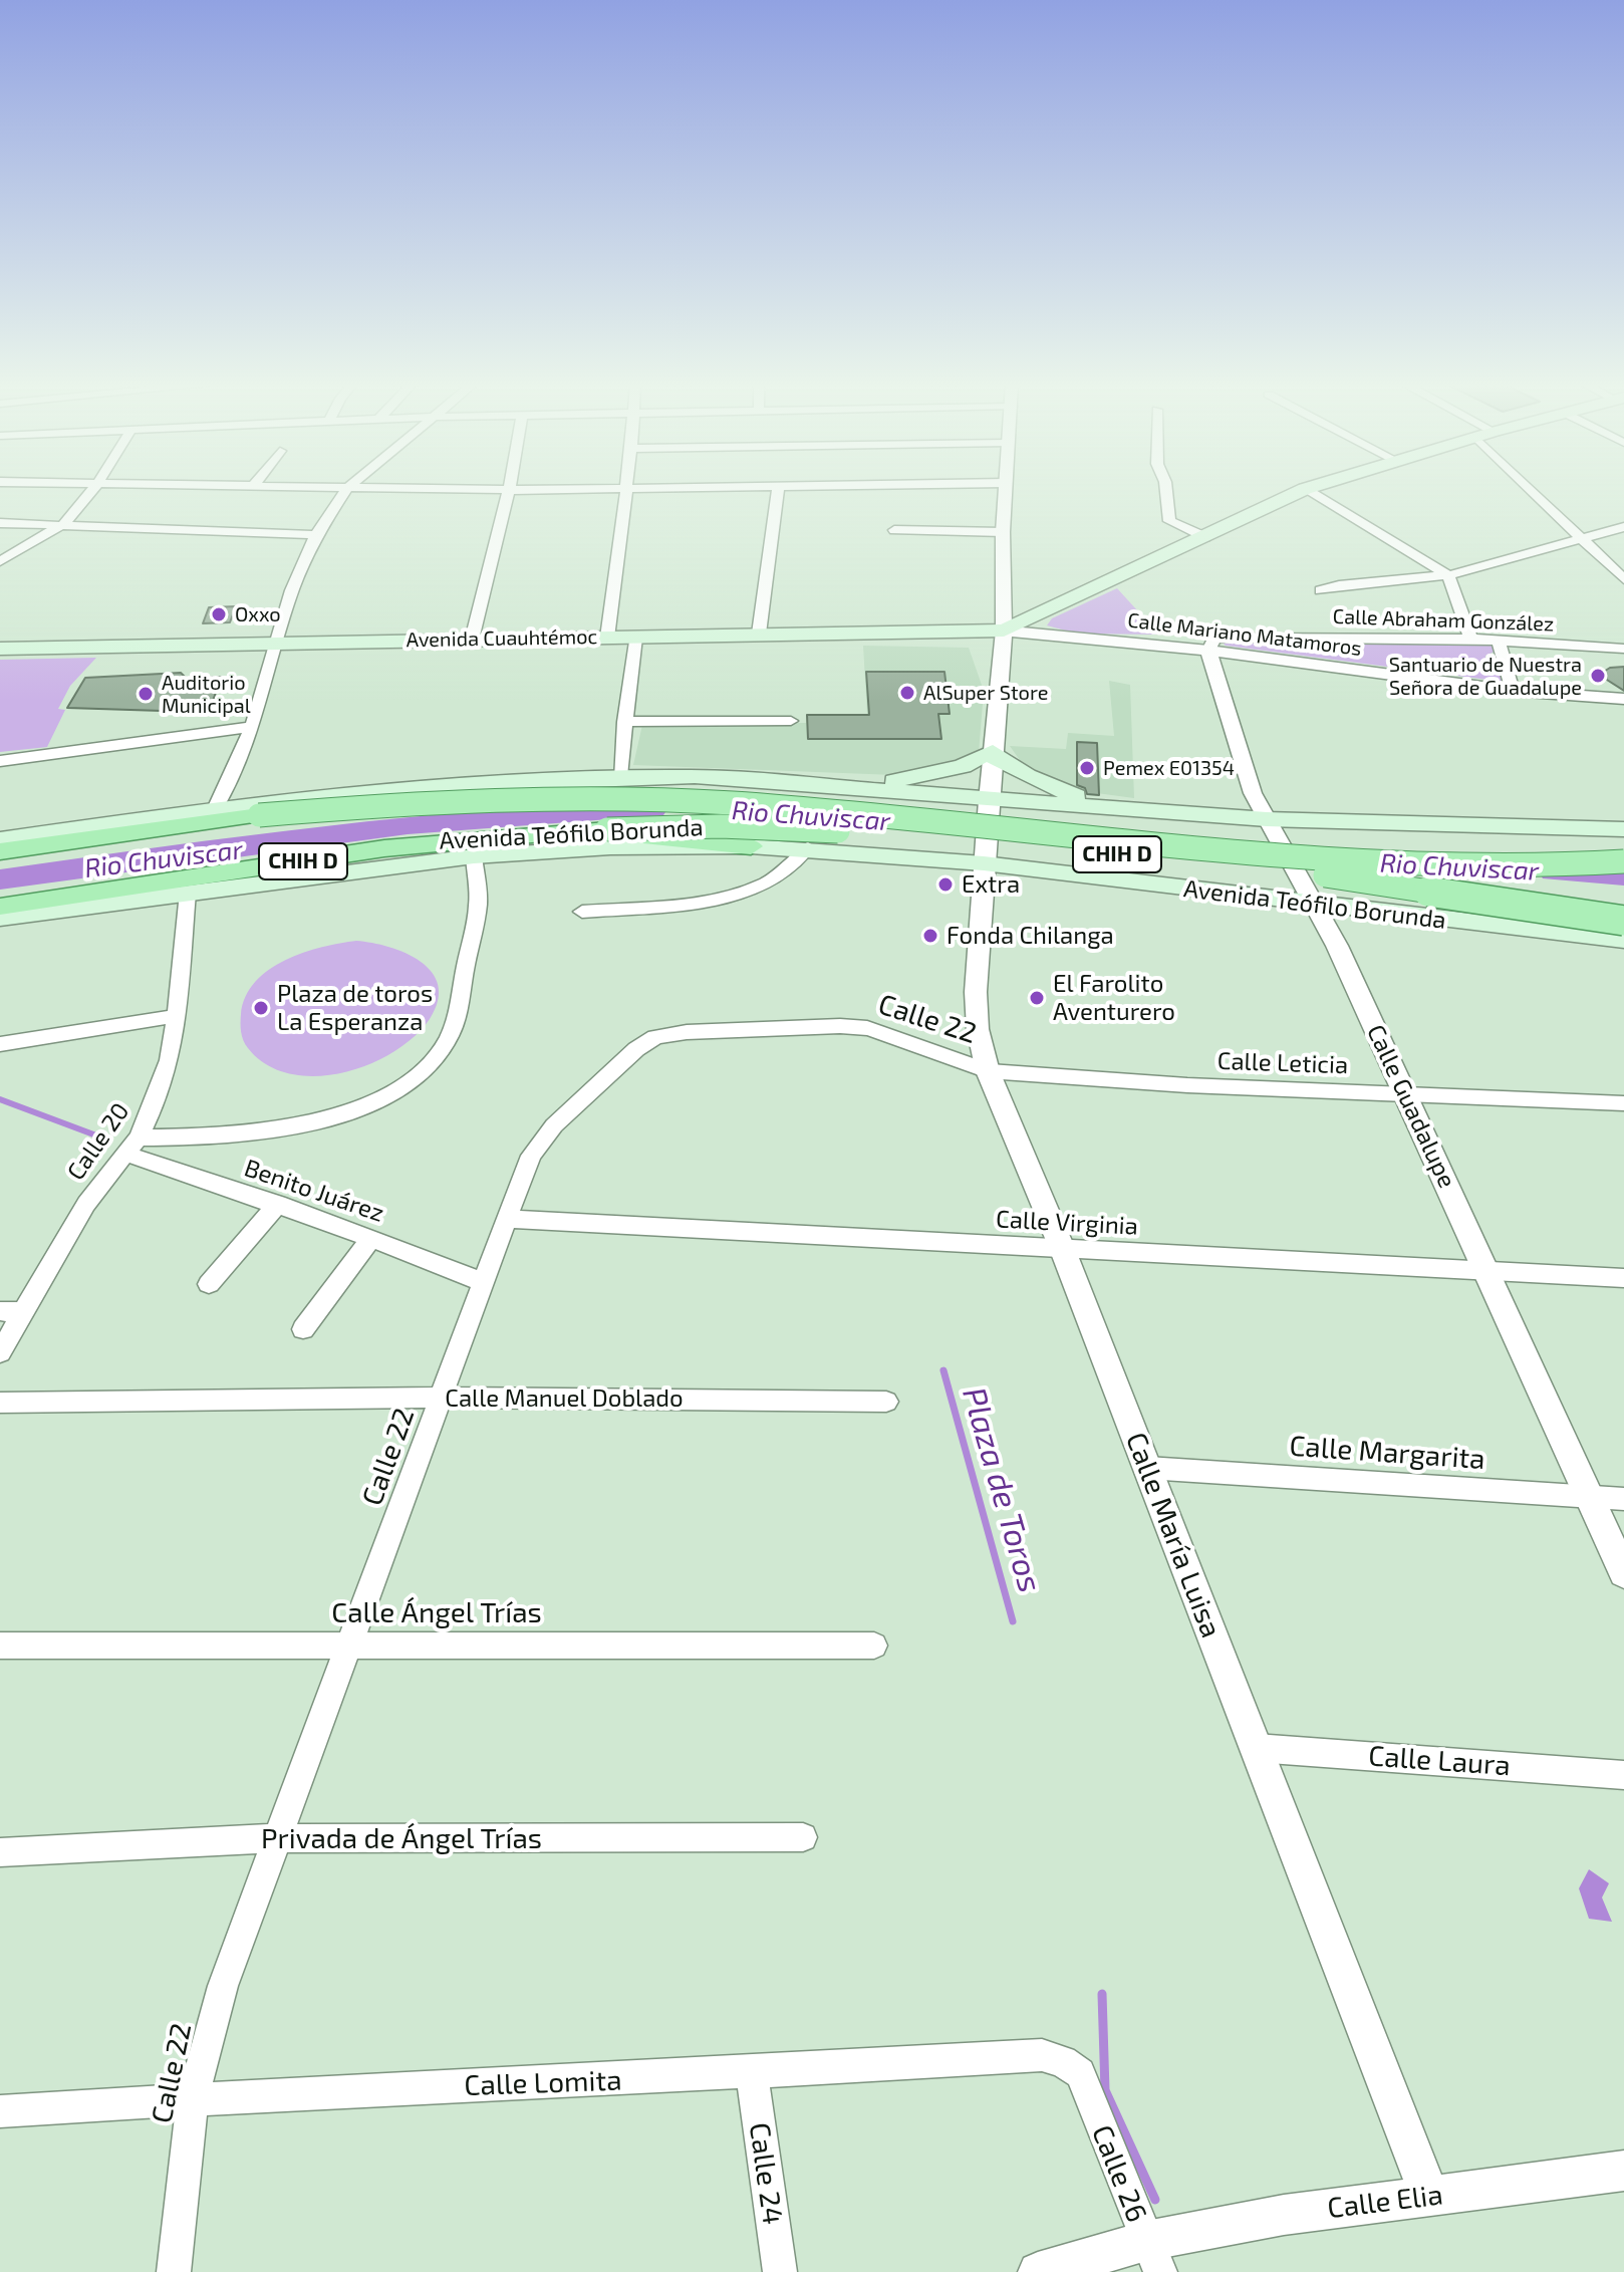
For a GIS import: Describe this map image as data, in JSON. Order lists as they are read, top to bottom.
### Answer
{
  "streets": {
    "main road": ["Avenida Cuauhtémoc", "Avenida Teófilo Borunda", "CHIH D"],
    "street": [
      "Calle Abraham González",
      "Calle Mariano Matamoros",
      "Calle 22",
      "Calle Leticia",
      "Calle Guadalupe",
      "Calle 20",
      "Benito Juárez",
      "Calle Virginia",
      "Calle Manuel Doblado",
      "Calle Margarita",
      "Calle María Luisa",
      "Calle Ángel Trías",
      "Calle Laura",
      "Privada de Ángel Trías",
      "Calle Lomita",
      "Calle 24",
      "Calle 26",
      "Calle Elia"
    ]
  },
  "crossings": [
    ["Calle Abraham González", "Calle Mariano Matamoros"],
    ["Calle Abraham González", "Calle Guadalupe"],
    ["Calle Mariano Matamoros", "Avenida Cuauhtémoc"],
    ["Calle Mariano Matamoros", "Calle Guadalupe"],
    ["Calle Mariano Matamoros", "Calle María Luisa"],
    ["Avenida Cuauhtémoc", "Calle María Luisa"],
    ["Avenida Teófilo Borunda", "Calle Guadalupe"],
    ["Avenida Teófilo Borunda", "Calle 20"],
    ["Avenida Teófilo Borunda", "Calle María Luisa"],
    ["Calle 22", "Calle Leticia"],
    ["Calle 22", "Benito Juárez"],
    ["Calle 22", "Calle Virginia"],
    ["Calle 22", "Calle Manuel Doblado"],
    ["Calle 22", "Calle María Luisa"],
    ["Calle 22", "Calle Ángel Trías"],
    ["Calle 22", "Privada de Ángel Trías"],
    ["Calle 22", "Calle Lomita"],
    ["Calle Leticia", "Calle Guadalupe"],
    ["Calle Leticia", "Calle María Luisa"],
    ["Calle Guadalupe", "Calle Virginia"],
    ["Calle Guadalupe", "Calle Margarita"],
    ["Calle 20", "Benito Juárez"],
    ["Calle Virginia", "Calle María Luisa"],
    ["Calle Margarita", "Calle María Luisa"],
    ["Calle María Luisa", "Calle Laura"],
    ["Calle María Luisa", "Calle Elia"],
    ["Calle Lomita", "Calle 24"],
    ["Calle Lomita", "Calle 26"],
    ["Calle 26", "Calle Elia"]
  ],
  "water": ["Rio Chuviscar", "Plaza de Toros"],
  "places": [
    "Oxxo",
    "Santuario de Nuestra Señora de Guadalupe",
    "AlSuper Store",
    "Auditorio Municipal",
    "Pemex E01354",
    "Extra",
    "Fonda Chilanga",
    "El Farolito Aventurero",
    "Plaza de toros La Esperanza"
  ]
}
